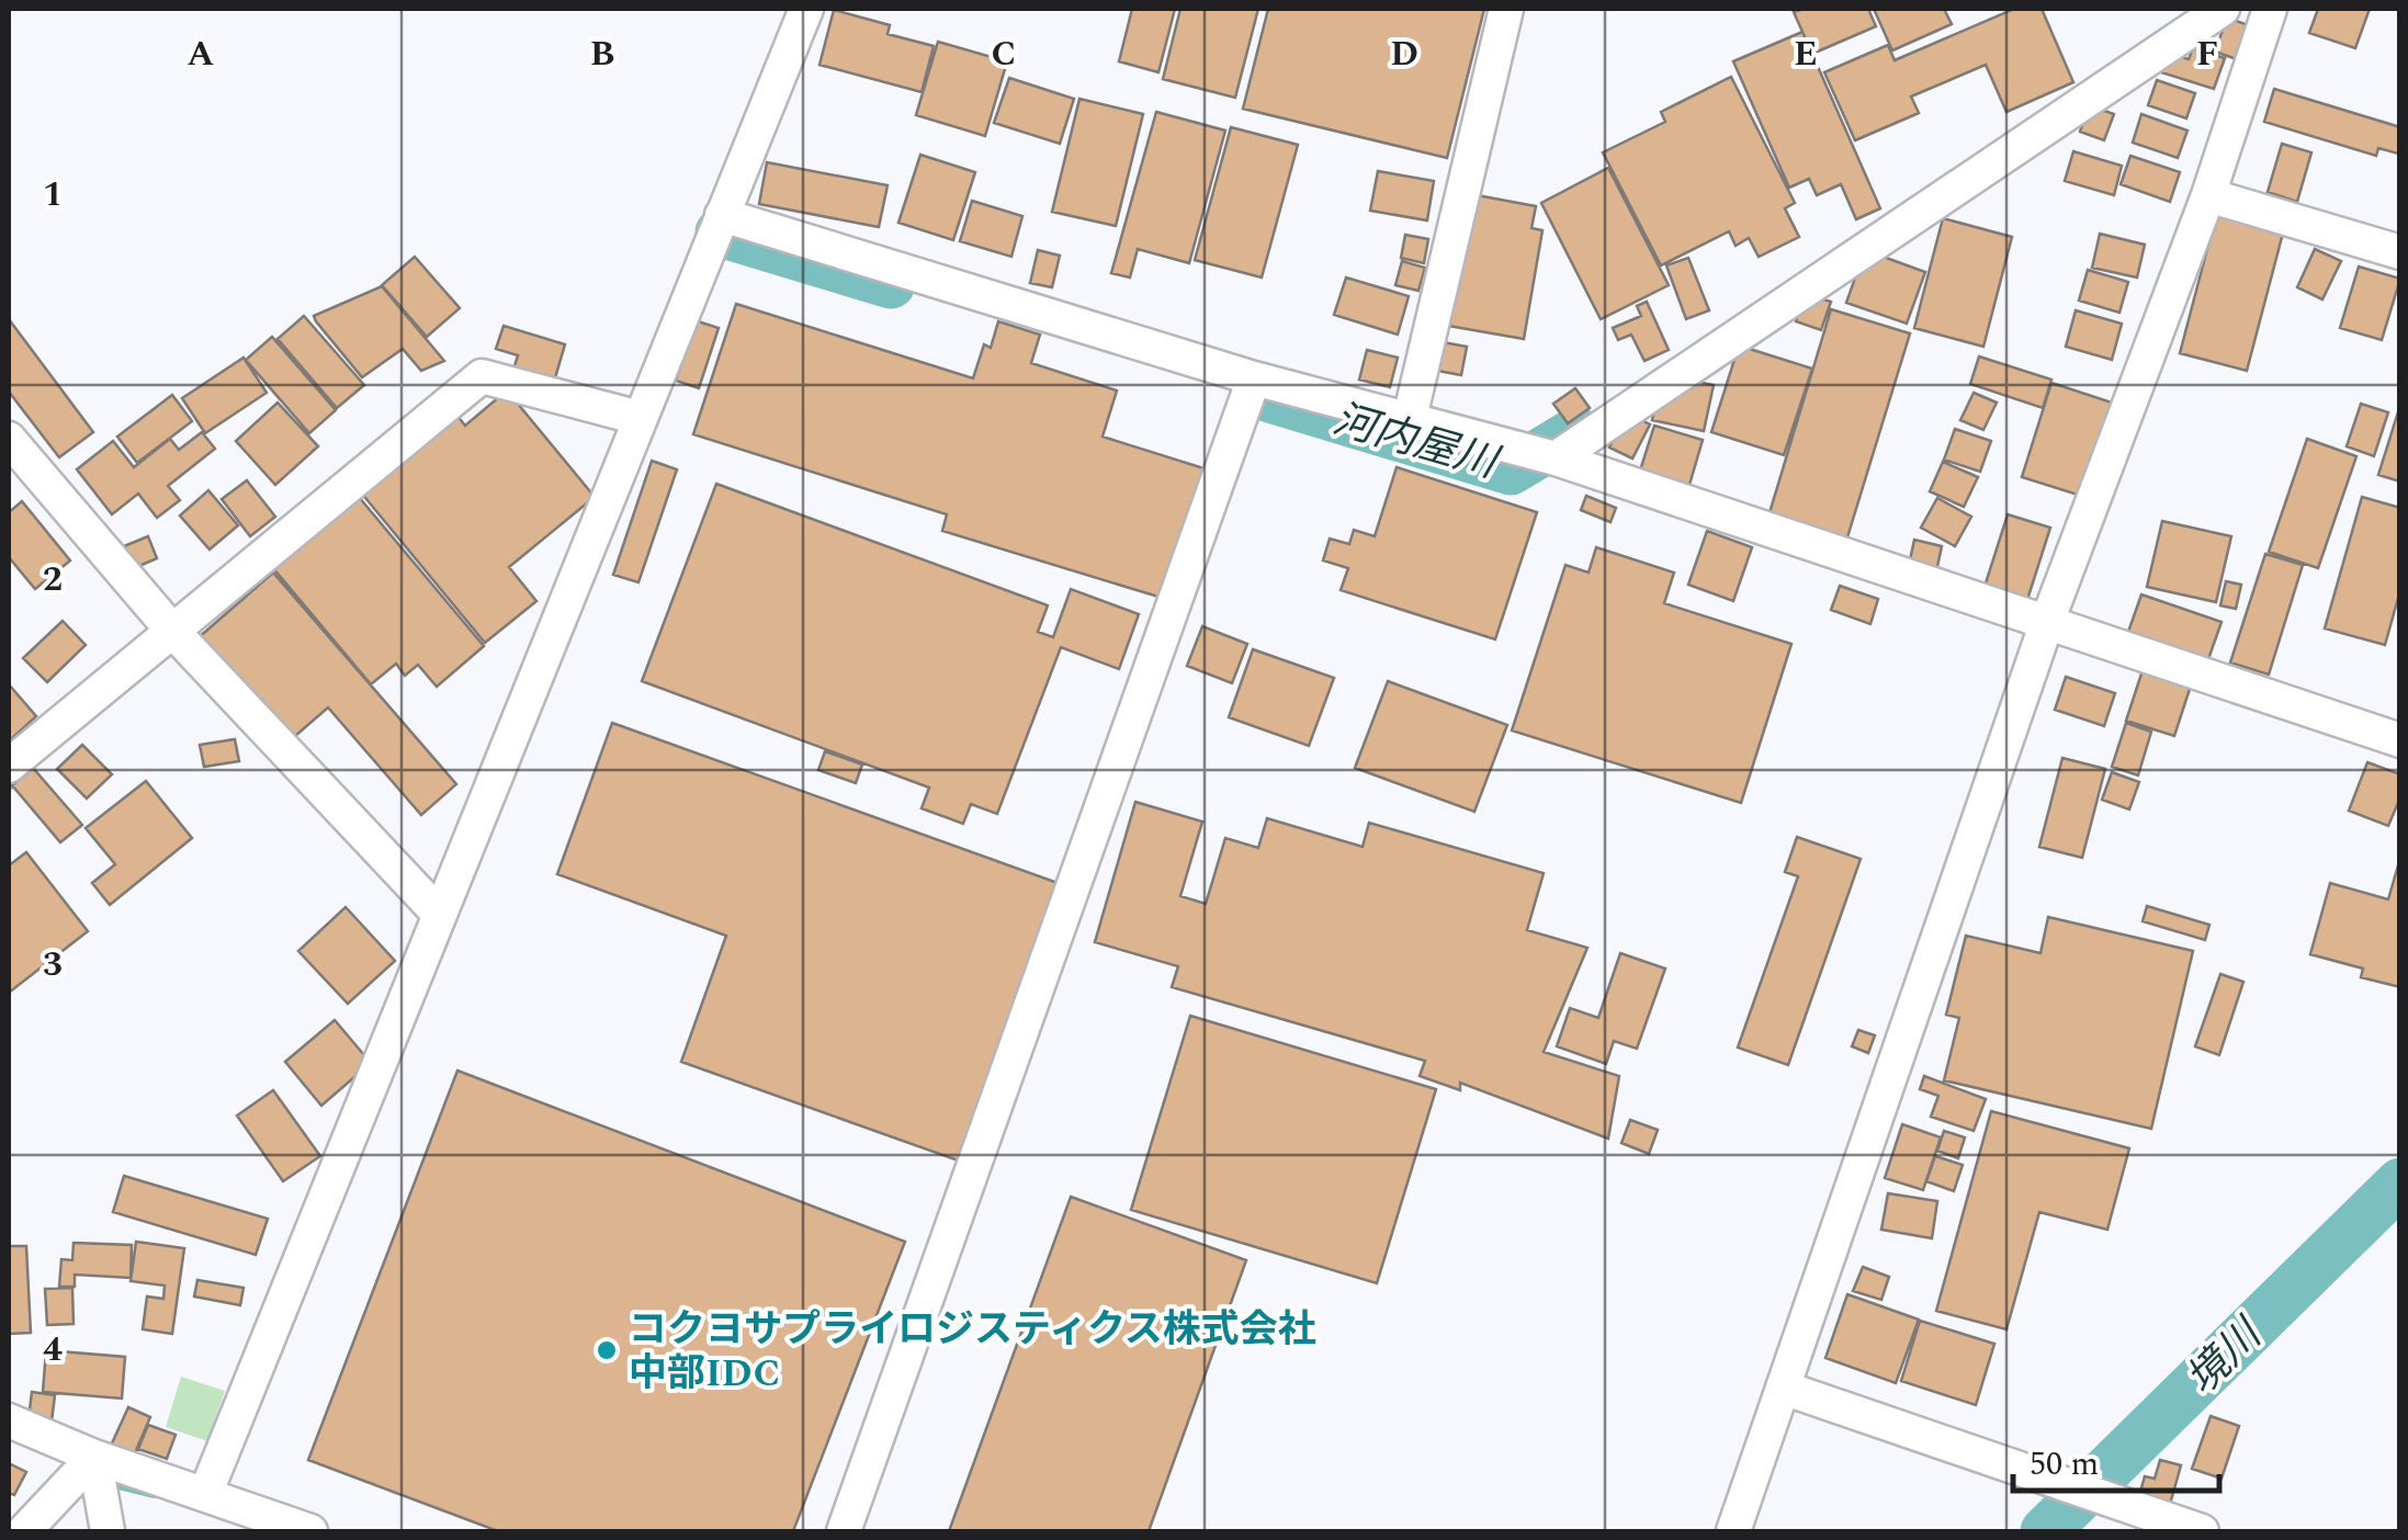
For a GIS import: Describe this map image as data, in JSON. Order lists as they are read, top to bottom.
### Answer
{
  "water": ["河内屋川", "境川"],
  "places": ["コクヨサプライロジスティクス株式会社 中部IDC"],
  "scale_bar": "50 m",
  "grid": {
    "columns": [
      "A",
      "B",
      "C",
      "D",
      "E",
      "F"
    ],
    "rows": [
      "1",
      "2",
      "3",
      "4"
    ]
  }
}
